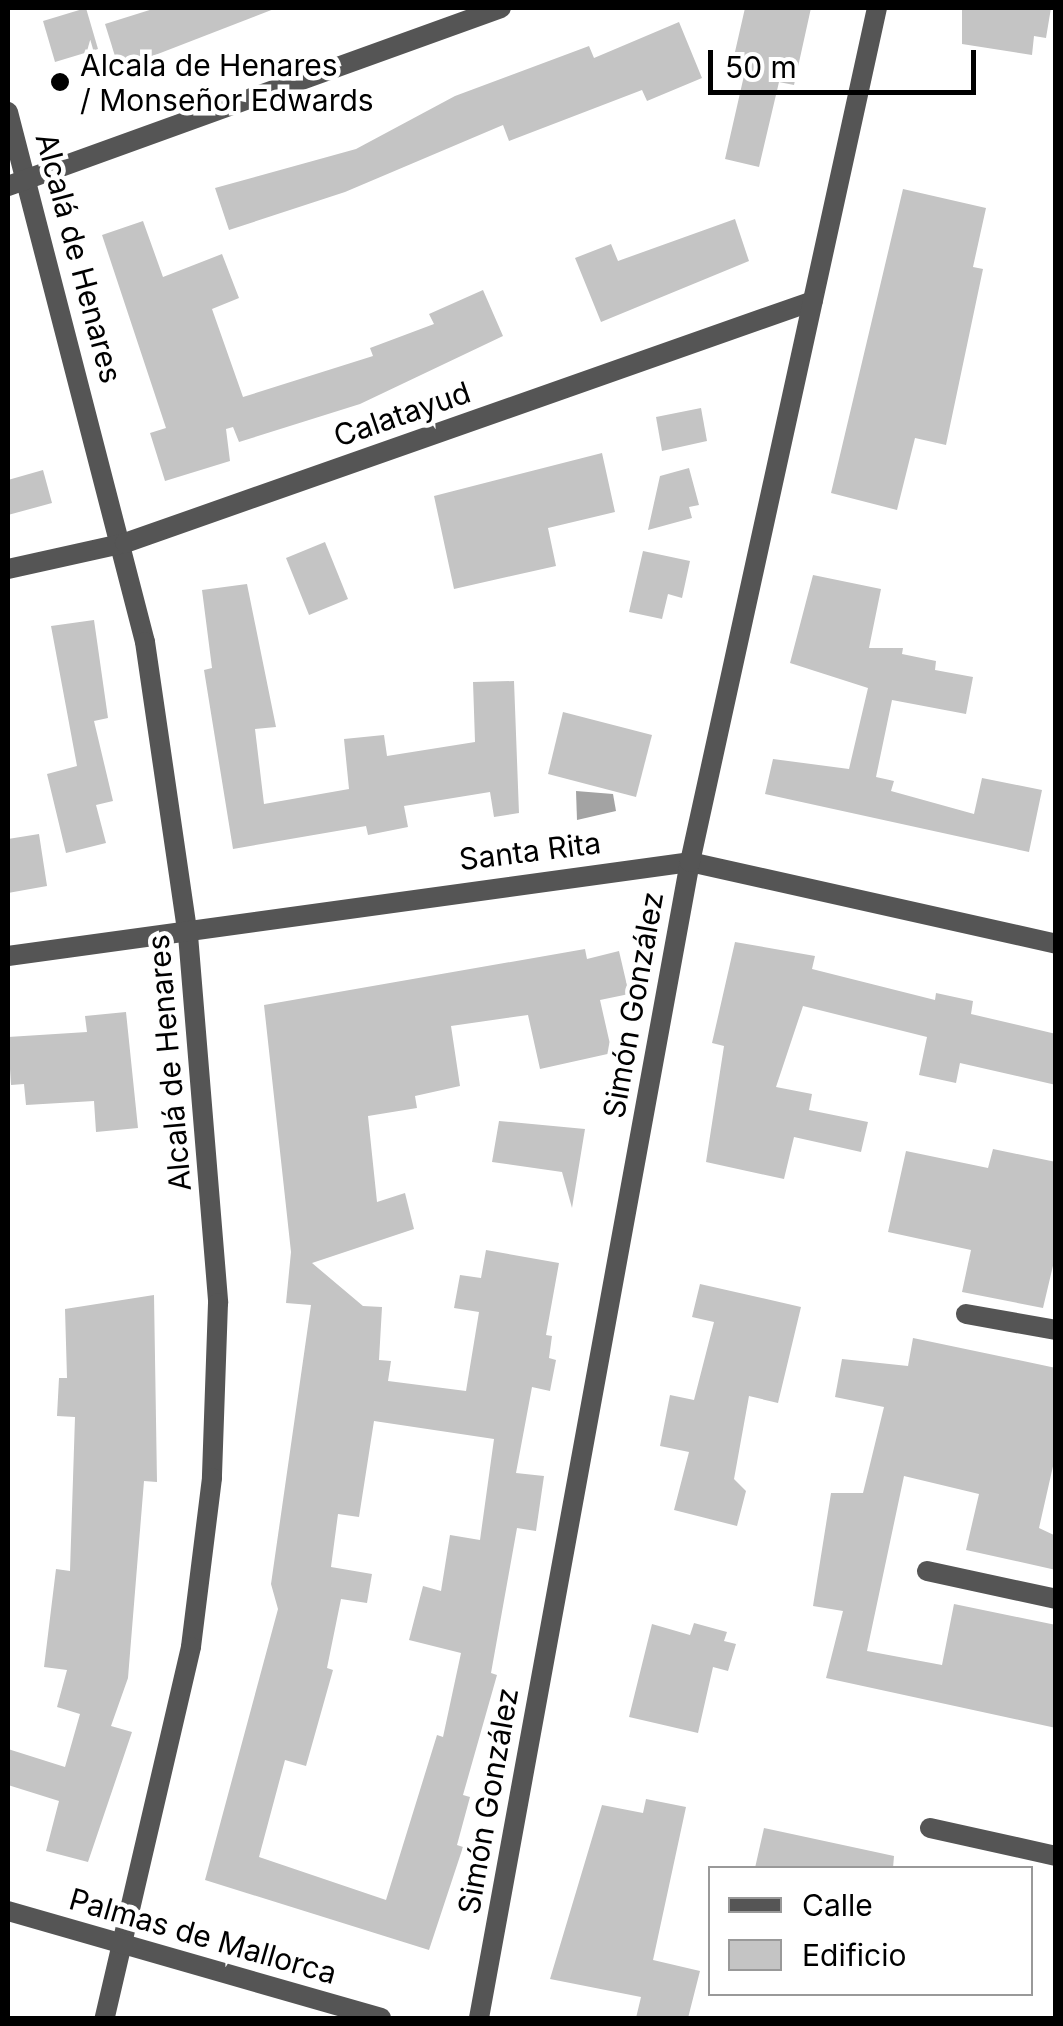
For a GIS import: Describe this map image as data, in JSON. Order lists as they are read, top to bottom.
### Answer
{
  "streets": {
    "street": [
      "Alcalá de Henares",
      "Calatayud",
      "Santa Rita",
      "Simón González",
      "Palmas de Mallorca"
    ]
  },
  "crossings": [
    ["Alcalá de Henares", "Calatayud"],
    ["Alcalá de Henares", "Santa Rita"],
    ["Alcalá de Henares", "Palmas de Mallorca"],
    ["Calatayud", "Simón González"],
    ["Santa Rita", "Simón González"]
  ],
  "places": ["Alcala de Henares / Monseñor Edwards"],
  "legend": ["Calle", "Edificio"],
  "scale_bar": "50 m"
}
